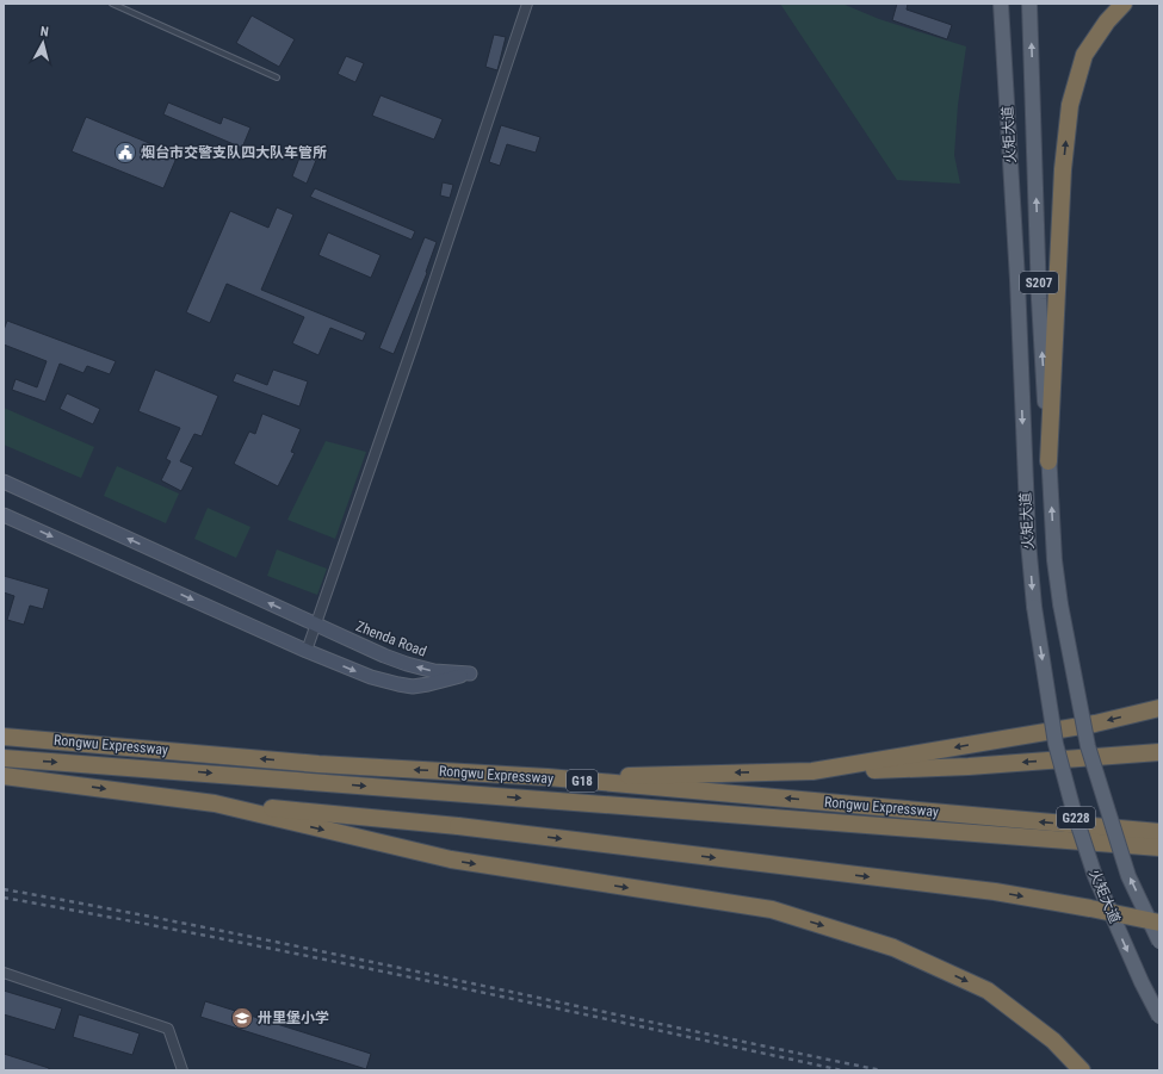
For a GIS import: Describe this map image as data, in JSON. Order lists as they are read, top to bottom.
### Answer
{
  "streets": {
    "highway": ["Rongwu Expressway", "G18"],
    "main road": [
      "火矩大道",
      "S207",
      "Zhenda Road",
      "G228"
    ]
  },
  "places": {
    "public building": ["烟台市交警支队四大队车管所"],
    "school or university": ["卅里堡小学"]
  },
  "north": "top"
}
